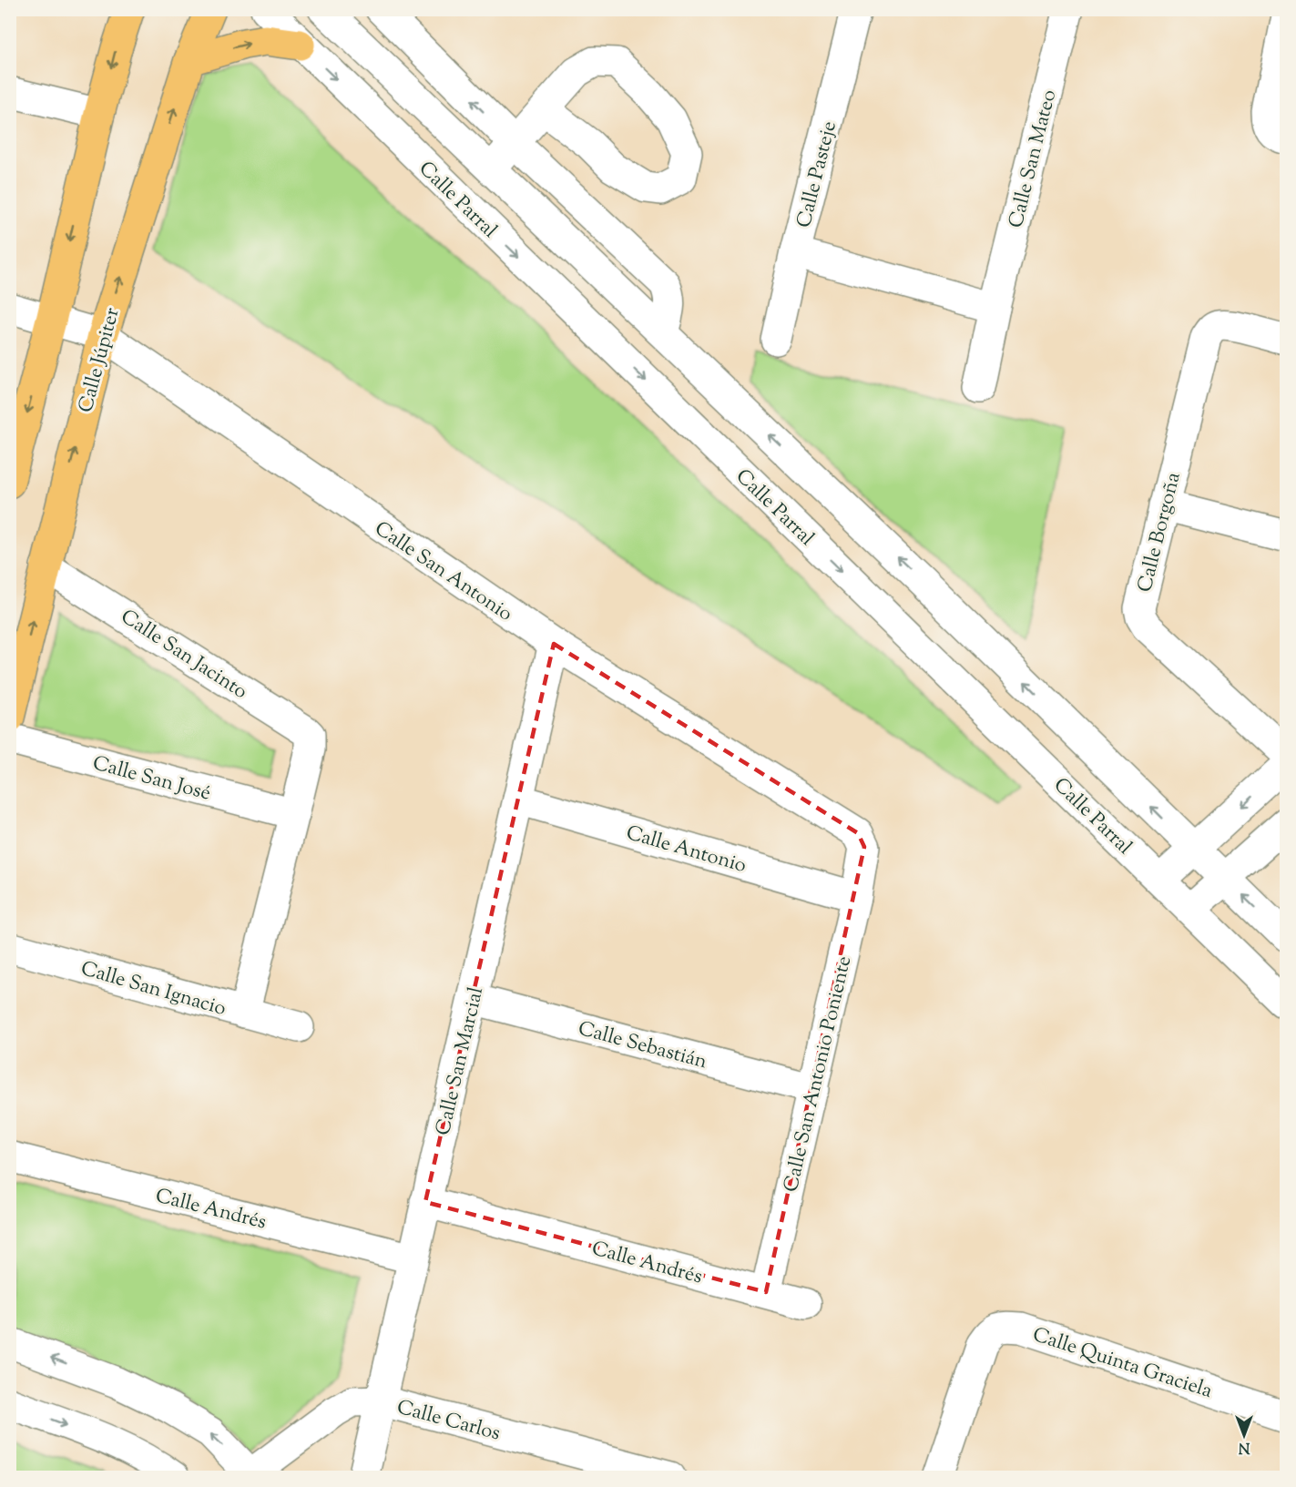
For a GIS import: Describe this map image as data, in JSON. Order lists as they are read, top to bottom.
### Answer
{
  "streets": {
    "main road": ["Calle Júpiter"],
    "street": [
      "Calle San Mateo",
      "Calle Pasteje",
      "Calle Parral",
      "Calle Borgoña",
      "Calle San Antonio",
      "Calle San Jacinto",
      "Calle San José",
      "Calle Antonio",
      "Calle San Ignacio",
      "Calle Sebastián",
      "Calle San Marcial",
      "Calle San Antonio Poniente",
      "Calle Andrés",
      "Calle Quinta Graciela",
      "Calle Carlos"
    ]
  },
  "crossings": [
    ["Calle Júpiter", "Calle San Antonio"],
    ["Calle Júpiter", "Calle San Jacinto"],
    ["Calle San Antonio", "Calle San Marcial"],
    ["Calle San Antonio", "Calle San Antonio Poniente"],
    ["Calle San Jacinto", "Calle San José"],
    ["Calle Antonio", "Calle San Marcial"],
    ["Calle Antonio", "Calle San Antonio Poniente"],
    ["Calle Sebastián", "Calle San Marcial"],
    ["Calle Sebastián", "Calle San Antonio Poniente"],
    ["Calle San Marcial", "Calle Andrés"],
    ["Calle San Marcial", "Calle Carlos"],
    ["Calle San Antonio Poniente", "Calle Andrés"]
  ],
  "north": "bottom"
}
